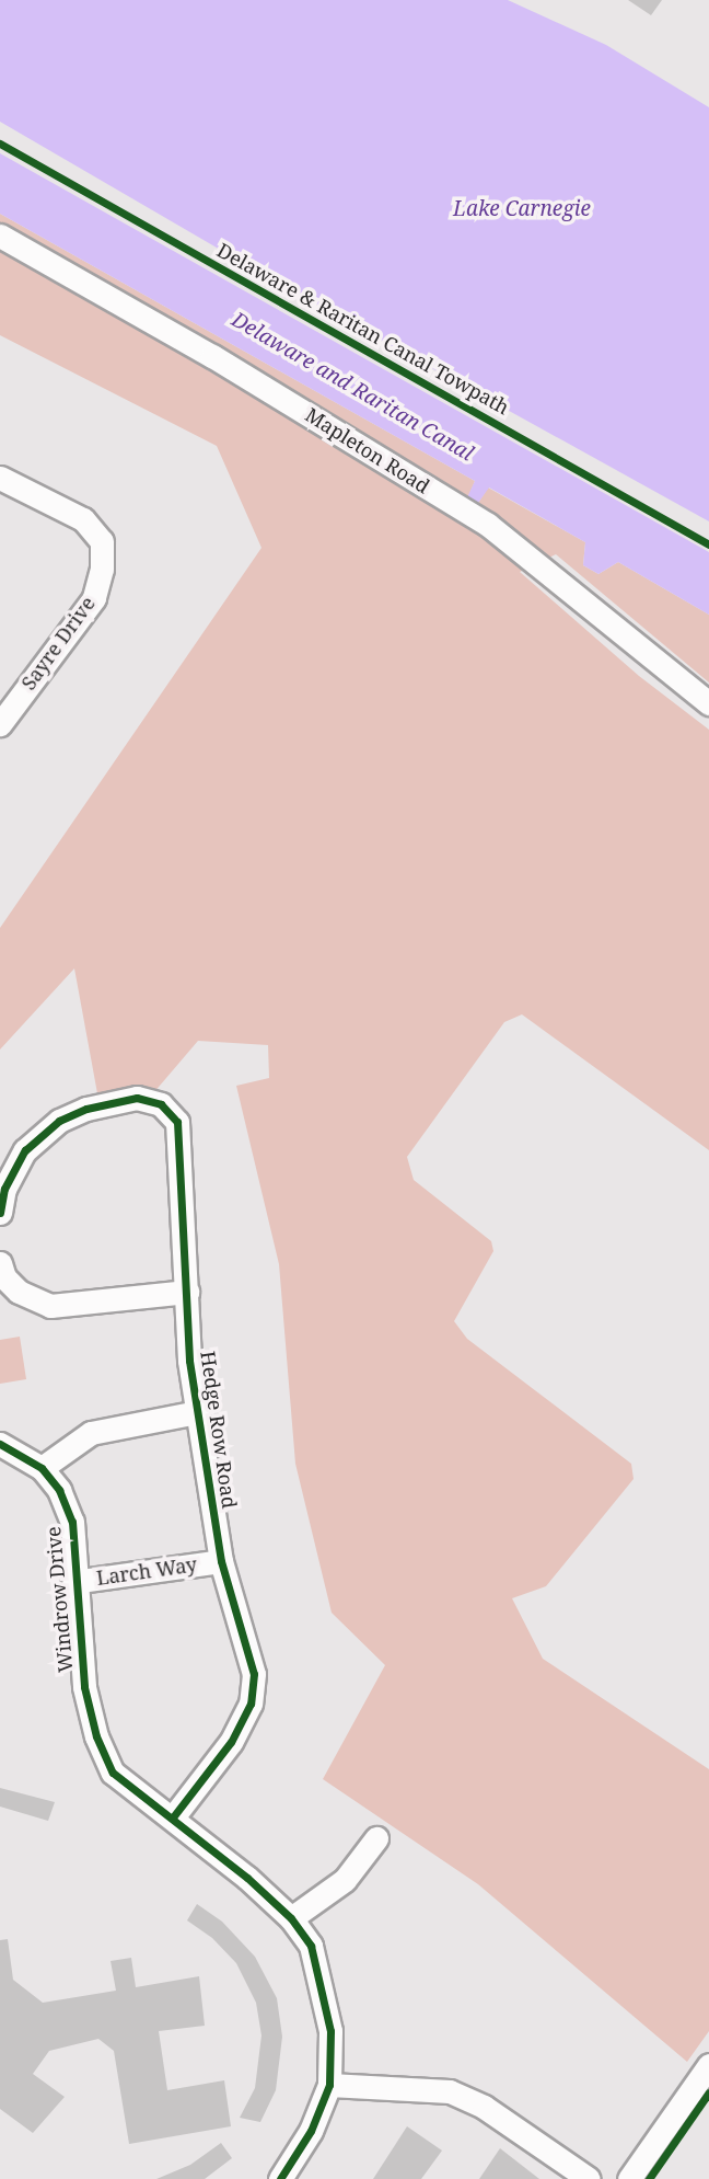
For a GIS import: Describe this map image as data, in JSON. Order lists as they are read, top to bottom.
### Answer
{
  "streets": {
    "street": [
      "Mapleton Road",
      "Sayre Drive",
      "Hedge Row Road",
      "Larch Way",
      "Windrow Drive"
    ],
    "cycle path": ["Delaware & Raritan Canal Towpath"]
  },
  "crossings": [
    ["Hedge Row Road", "Larch Way"],
    ["Hedge Row Road", "Windrow Drive"],
    ["Larch Way", "Windrow Drive"]
  ],
  "water": ["Lake Carnegie", "Delaware and Raritan Canal"]
}
